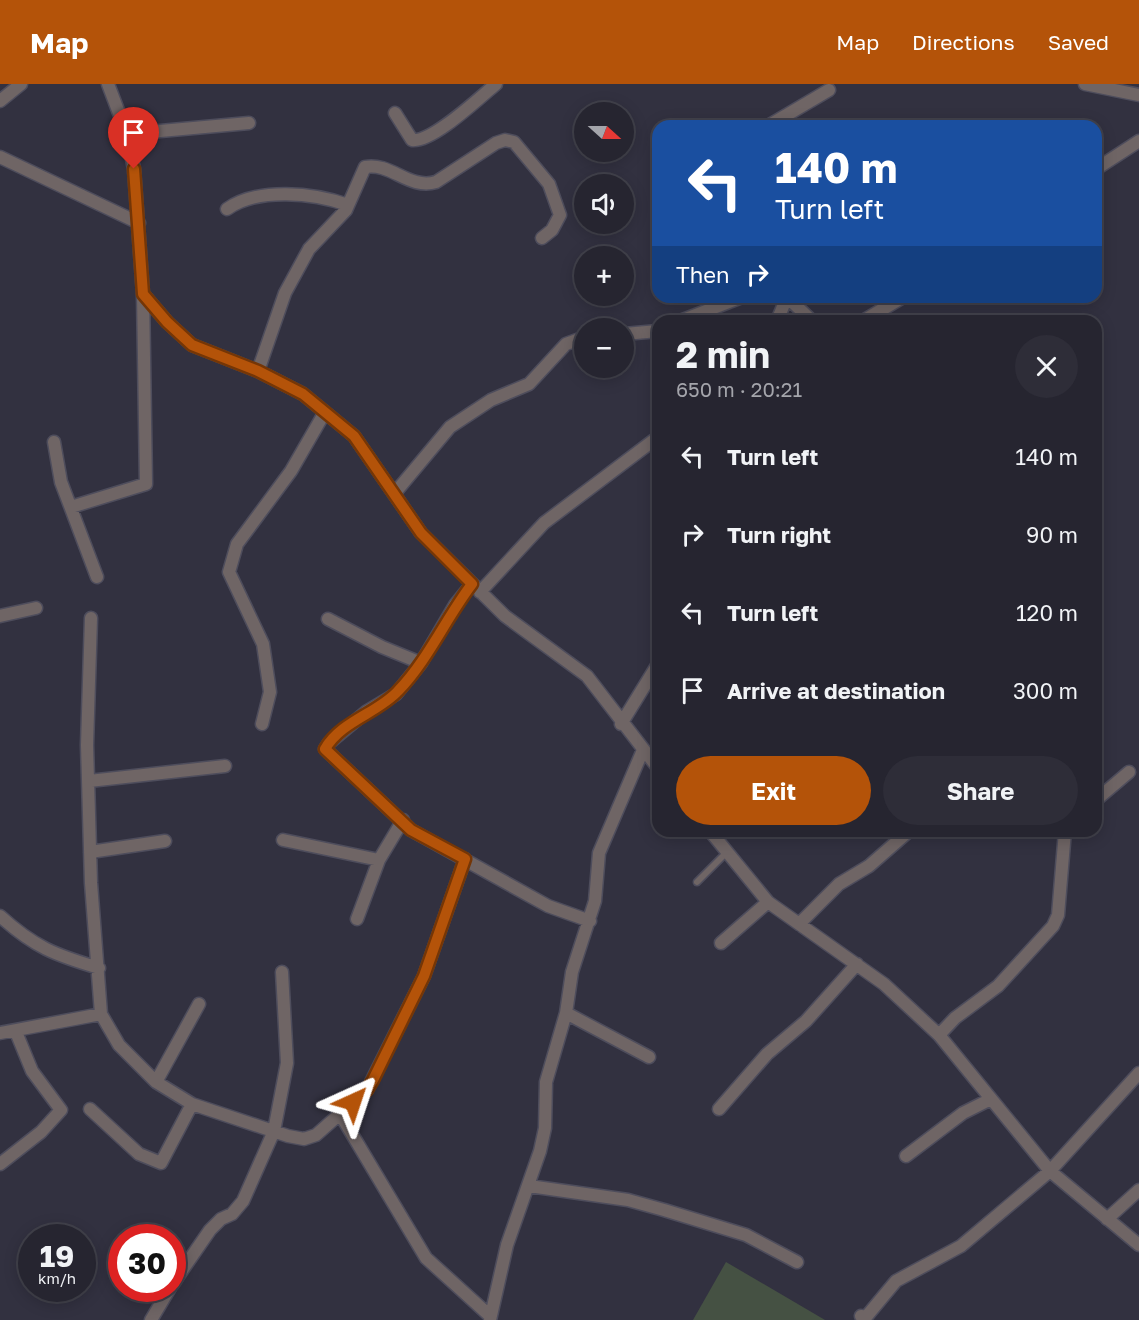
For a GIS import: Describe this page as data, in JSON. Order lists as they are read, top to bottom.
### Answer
{
  "north": "right",
  "page": {
    "header": "Map",
    "nav": ["Map", "Directions", "Saved"],
    "map_buttons": ["+", "−"],
    "turn": ["140 m", "Turn left"],
    "then": "Then",
    "heading": ["2 min", "650 m · 20:21"],
    "list": [
      {
        "name": "Turn left",
        "value": "140 m"
      },
      {
        "name": "Turn right",
        "value": "90 m"
      },
      {
        "name": "Turn left",
        "value": "120 m"
      },
      {
        "name": "Arrive at destination",
        "value": "300 m"
      }
    ],
    "buttons": ["Exit", "Share"],
    "speed": "19 km/h",
    "limit": "30"
  }
}
